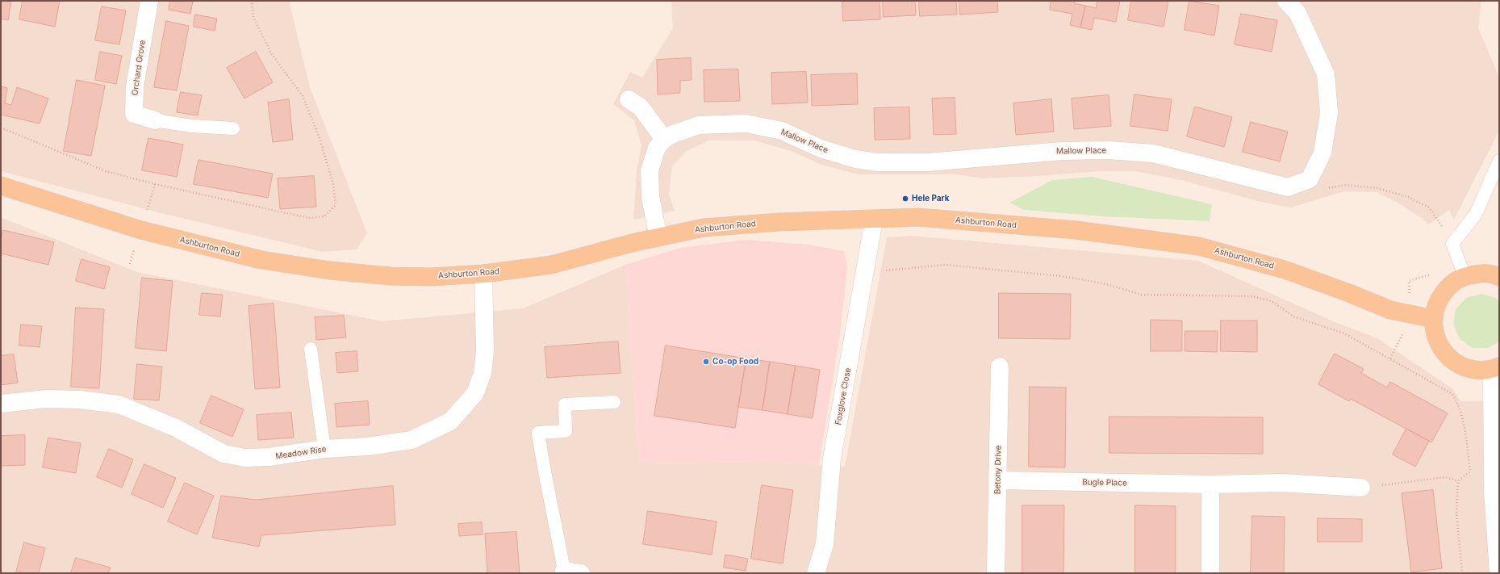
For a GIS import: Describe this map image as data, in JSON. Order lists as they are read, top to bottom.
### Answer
{
  "streets": {
    "main road": ["Ashburton Road"],
    "street": [
      "Orchard Grove",
      "Mallow Place",
      "Foxglove Close",
      "Meadow Rise",
      "Betony Drive",
      "Bugle Place"
    ]
  },
  "crossings": [
    ["Ashburton Road", "Foxglove Close"],
    ["Ashburton Road", "Meadow Rise"],
    ["Betony Drive", "Bugle Place"]
  ],
  "places": ["Hele Park", "Co-op Food"]
}
